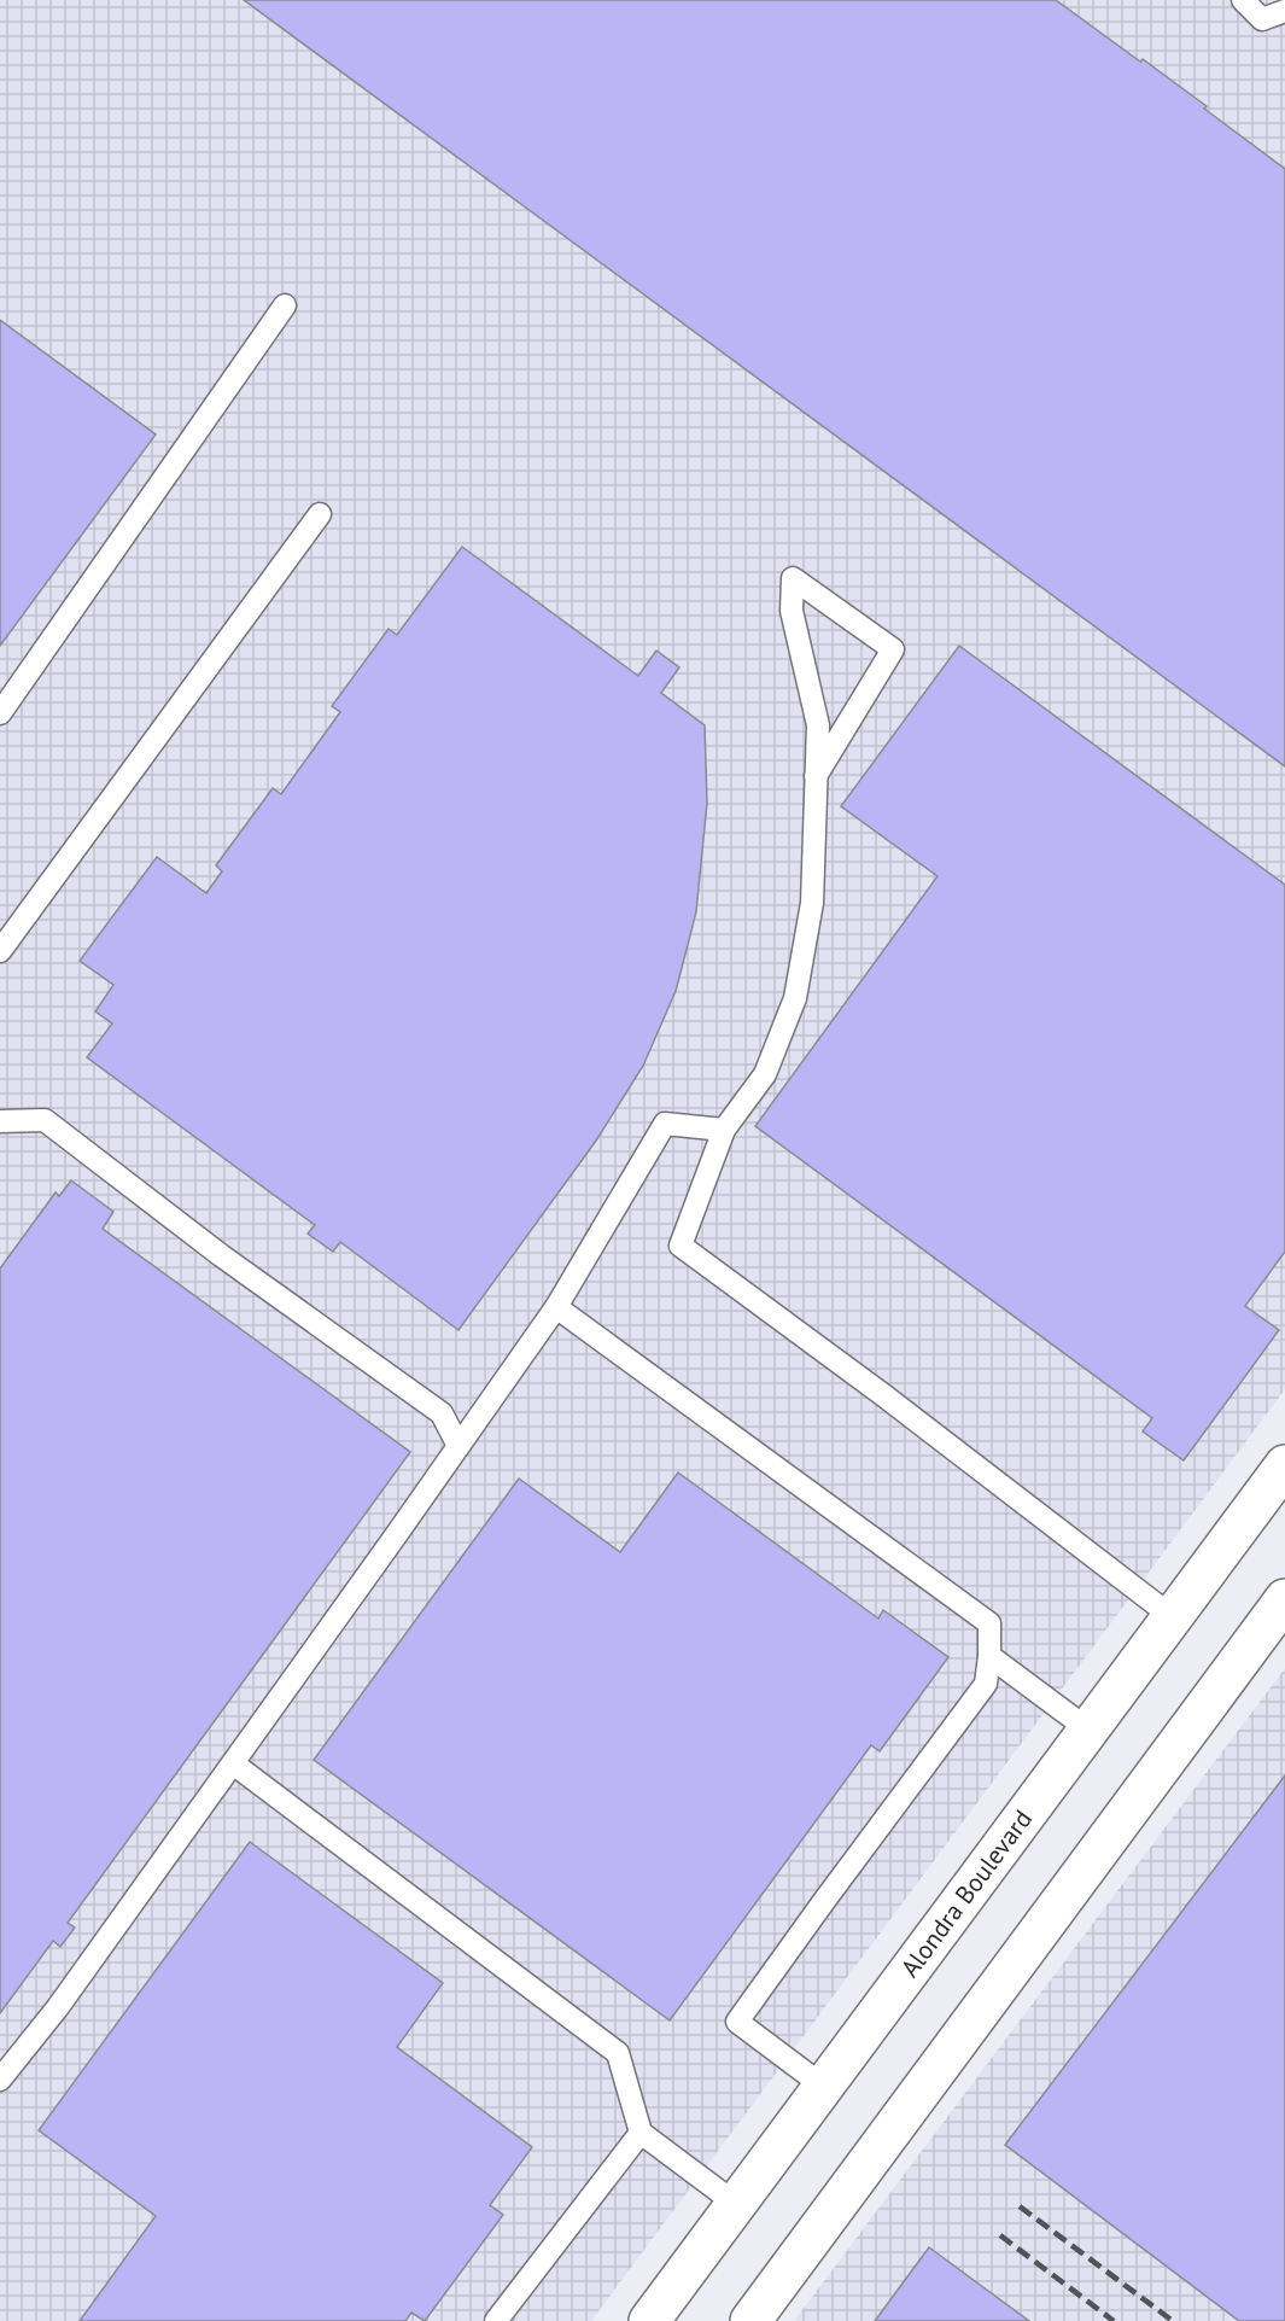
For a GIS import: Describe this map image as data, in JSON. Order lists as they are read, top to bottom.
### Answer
{
  "streets": {
    "main road": ["Alondra Boulevard"]
  }
}
